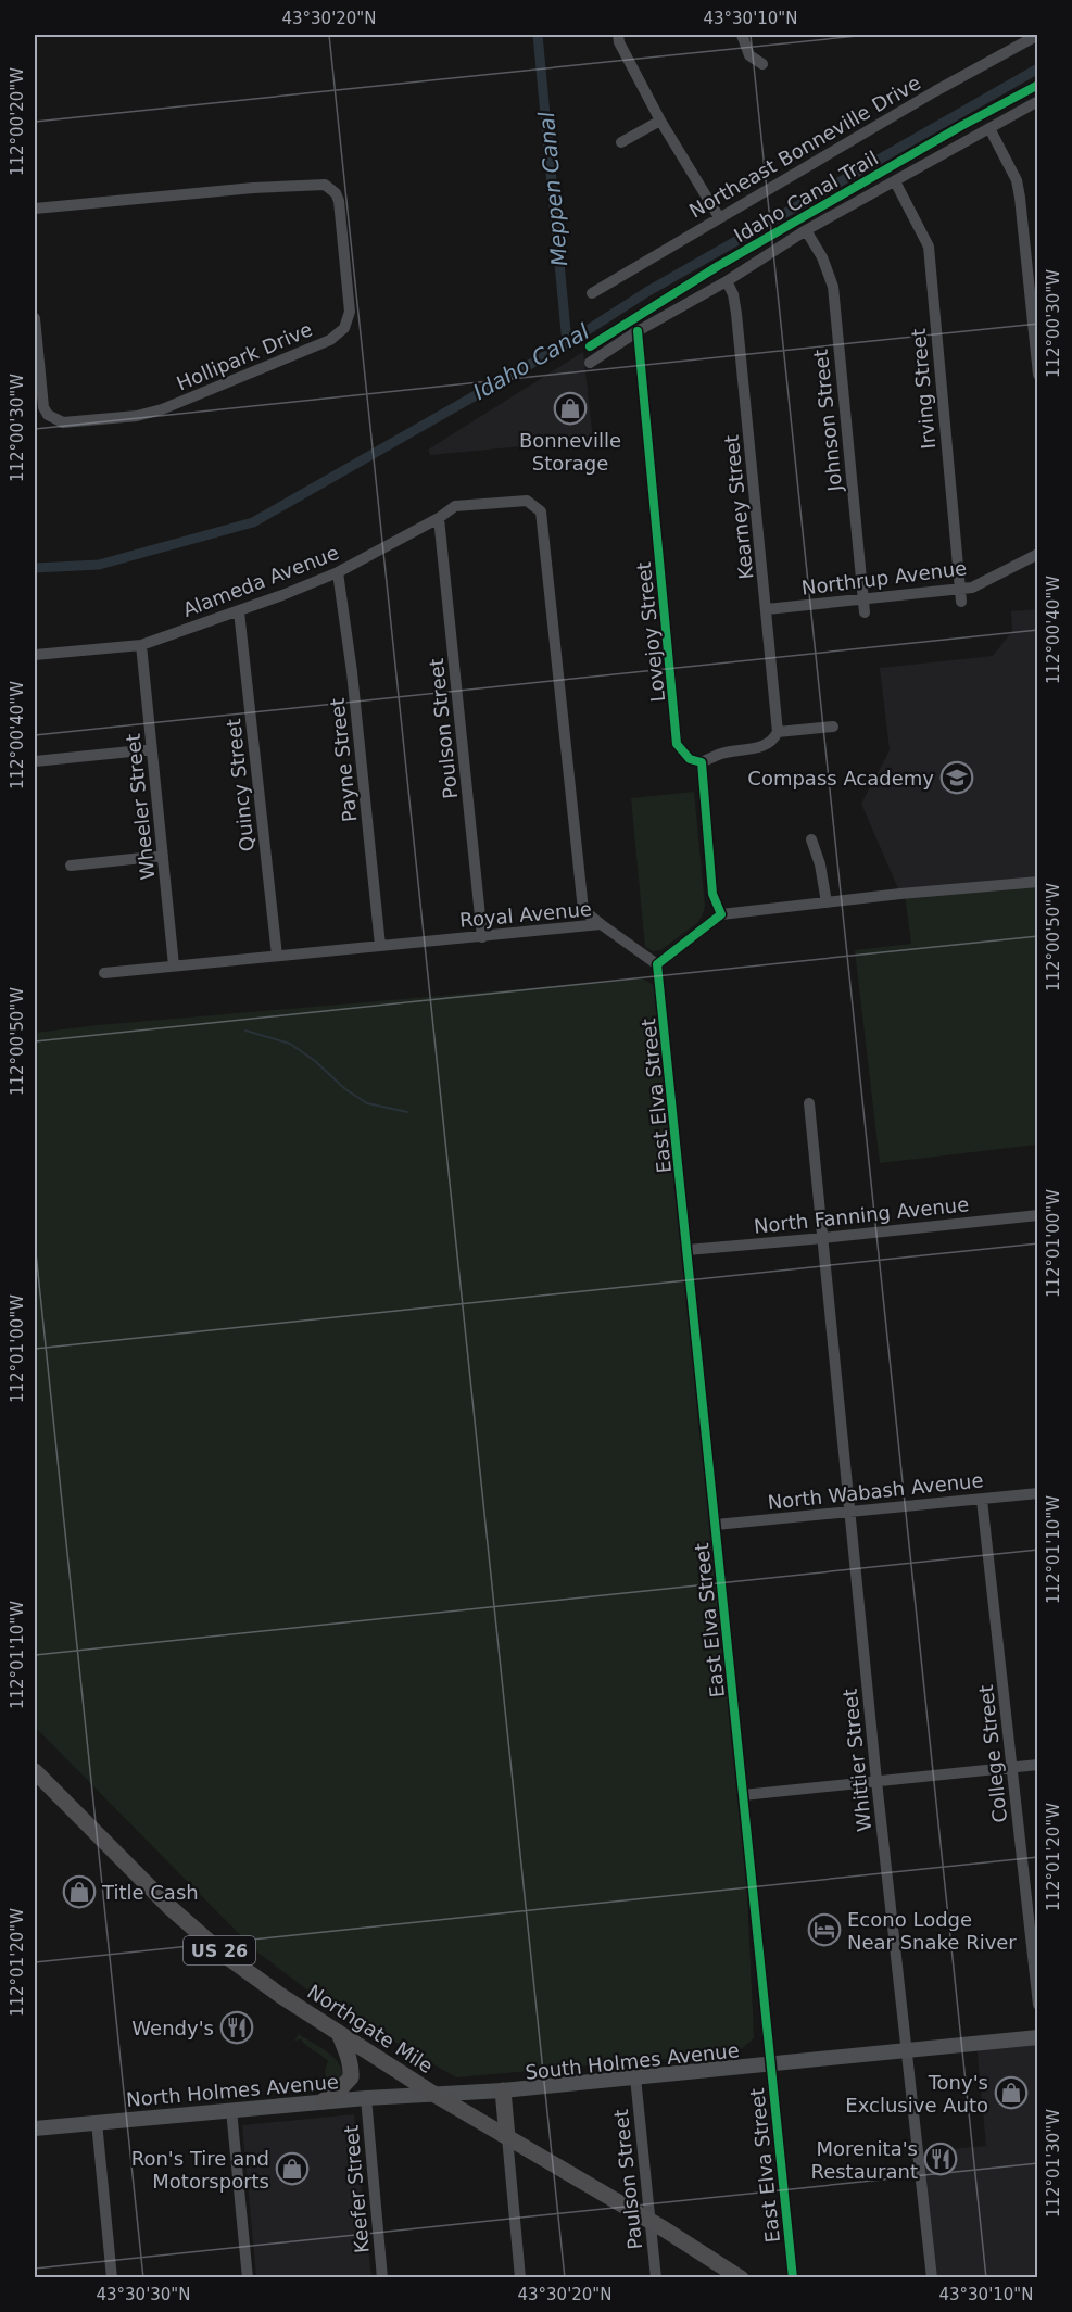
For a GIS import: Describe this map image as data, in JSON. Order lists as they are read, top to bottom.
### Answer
{
  "streets": {
    "highway": ["US 26", "Northgate Mile"],
    "main road": ["South Holmes Avenue", "North Holmes Avenue"],
    "street": [
      "Northeast Bonneville Drive",
      "Hollipark Drive",
      "Irving Street",
      "Johnson Street",
      "Kearney Street",
      "Northrup Avenue",
      "Alameda Avenue",
      "Lovejoy Street",
      "Poulson Street",
      "Payne Street",
      "Quincy Street",
      "Wheeler Street",
      "Royal Avenue",
      "East Elva Street",
      "North Fanning Avenue",
      "North Wabash Avenue",
      "College Street",
      "Whittier Street",
      "Paulson Street",
      "Keefer Street"
    ],
    "cycle path": ["Idaho Canal Trail"]
  },
  "crossings": [
    ["Irving Street", "Northrup Avenue"],
    ["Johnson Street", "Northrup Avenue"],
    ["Kearney Street", "Northrup Avenue"],
    ["Alameda Avenue", "Poulson Street"],
    ["Alameda Avenue", "Payne Street"],
    ["Alameda Avenue", "Quincy Street"],
    ["Alameda Avenue", "Wheeler Street"],
    ["Alameda Avenue", "Royal Avenue"],
    ["Poulson Street", "Royal Avenue"],
    ["Payne Street", "Royal Avenue"],
    ["Quincy Street", "Royal Avenue"],
    ["Wheeler Street", "Royal Avenue"],
    ["Royal Avenue", "East Elva Street"],
    ["East Elva Street", "North Fanning Avenue"],
    ["East Elva Street", "North Wabash Avenue"],
    ["East Elva Street", "South Holmes Avenue"],
    ["North Fanning Avenue", "Whittier Street"],
    ["North Wabash Avenue", "College Street"],
    ["North Wabash Avenue", "Whittier Street"],
    ["Whittier Street", "South Holmes Avenue"],
    ["Northgate Mile", "South Holmes Avenue"],
    ["Northgate Mile", "North Holmes Avenue"],
    ["Northgate Mile", "Paulson Street"],
    ["South Holmes Avenue", "North Holmes Avenue"],
    ["South Holmes Avenue", "Paulson Street"],
    ["North Holmes Avenue", "Keefer Street"]
  ],
  "water": ["Meppen Canal", "Idaho Canal"],
  "places": {
    "shop": [
      "Bonneville Storage",
      "Title Cash",
      "Tony's Exclusive Auto",
      "Ron's Tire and Motorsports"
    ],
    "school or university": ["Compass Academy"],
    "hotel": ["Econo Lodge Near Snake River"],
    "restaurant": ["Wendy's", "Morenita's Restaurant"]
  },
  "coordinates": [
    "43°30'20\"N",
    "43°30'10\"N",
    "112°00'20\"W",
    "112°00'30\"W",
    "112°00'40\"W",
    "112°00'50\"W",
    "112°01'00\"W",
    "112°01'10\"W",
    "112°01'20\"W",
    "112°01'30\"W",
    "43°30'30\"N"
  ]
}
